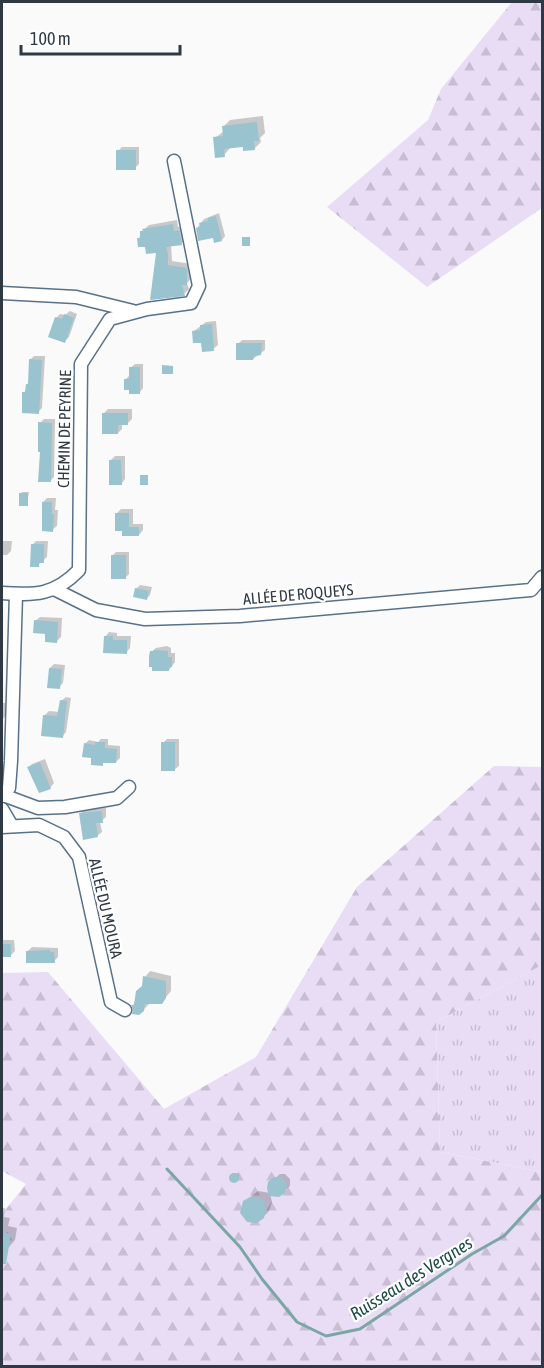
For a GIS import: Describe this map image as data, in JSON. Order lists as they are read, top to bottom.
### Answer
{
  "streets": {
    "street": ["CHEMIN DE PEYRINE", "ALLÉE DE ROQUEYS", "ALLÉE DU MOURA"]
  },
  "crossings": [
    ["CHEMIN DE PEYRINE", "ALLÉE DE ROQUEYS"]
  ],
  "water": ["Ruisseau des Vergnes"],
  "scale_bar": "100 m"
}
